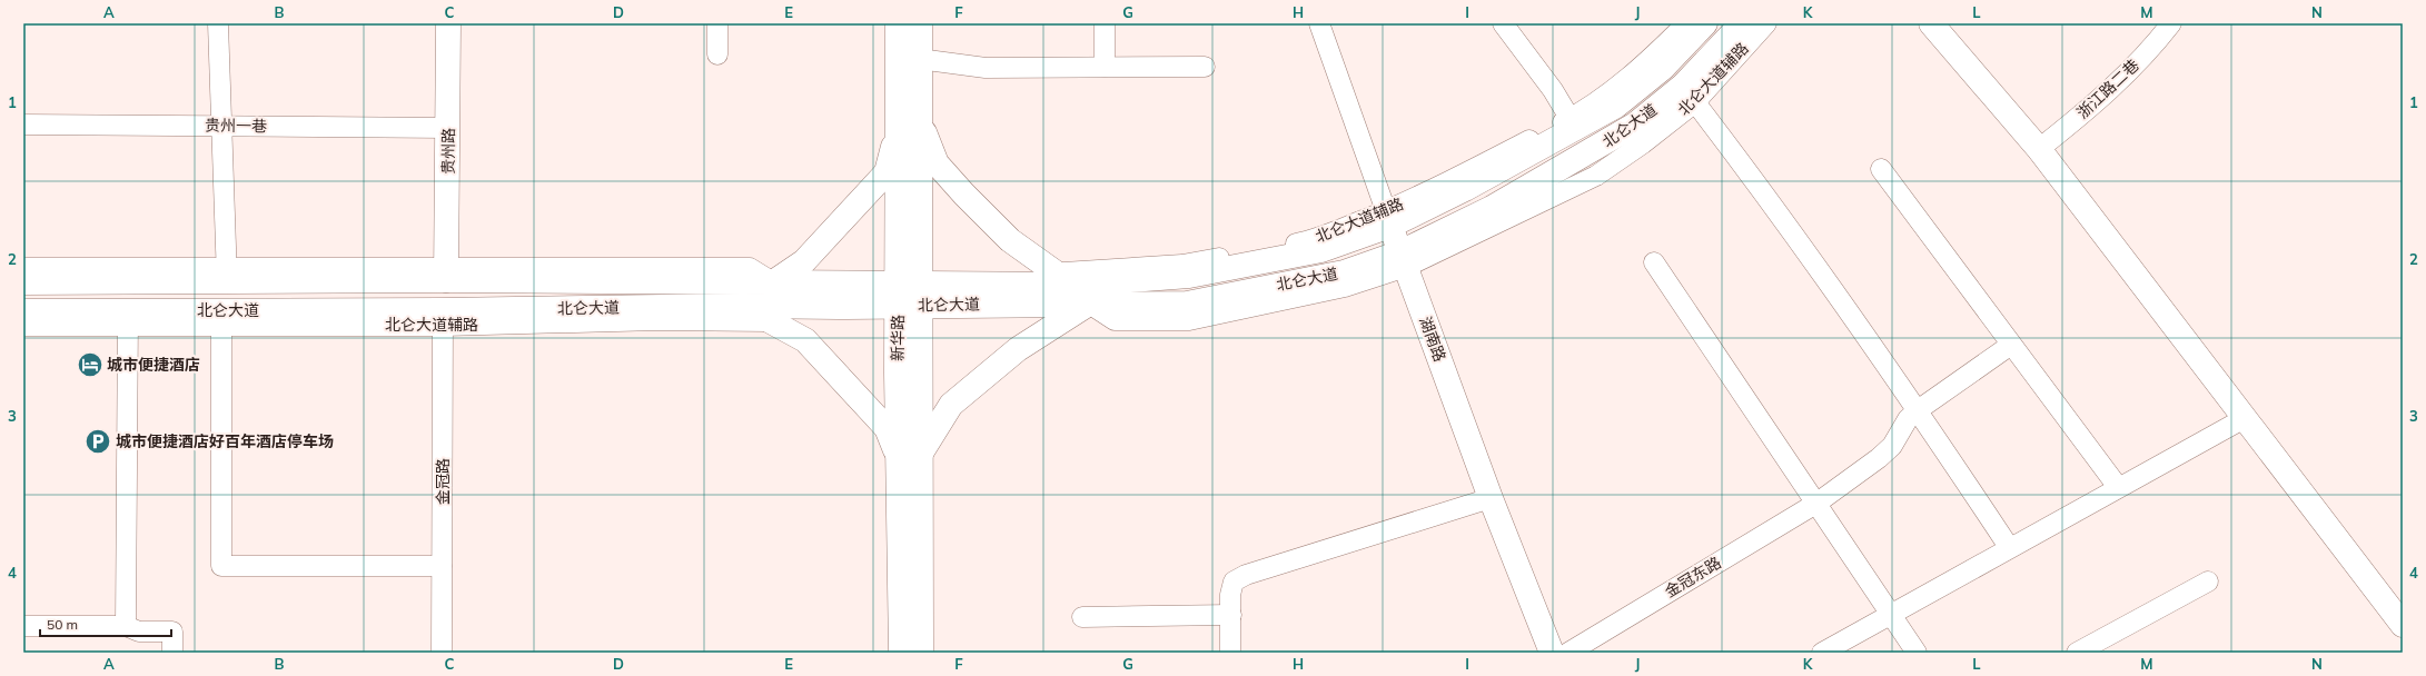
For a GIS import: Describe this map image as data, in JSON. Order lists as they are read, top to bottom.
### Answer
{
  "streets": {
    "main road": [
      "北仑大道",
      "贵州路",
      "新华路",
      "湖南路"
    ],
    "street": [
      "北仑大道辅路",
      "浙江路二巷",
      "贵州一巷",
      "金冠路",
      "金冠东路"
    ]
  },
  "crossings": [
    ["北仑大道辅路", "北仑大道"],
    ["北仑大道辅路", "金冠路"],
    ["贵州一巷", "贵州路"],
    ["北仑大道", "贵州路"],
    ["北仑大道", "新华路"],
    ["北仑大道", "湖南路"],
    ["北仑大道", "金冠路"]
  ],
  "places": {
    "hotel": ["城市便捷酒店"],
    "parking": ["城市便捷酒店好百年酒店停车场"]
  },
  "scale_bar": "50 m",
  "grid": {
    "columns": [
      "A",
      "B",
      "C",
      "D",
      "E",
      "F",
      "G",
      "H",
      "I",
      "J",
      "K",
      "L",
      "M",
      "N"
    ],
    "rows": [
      "1",
      "2",
      "3",
      "4"
    ]
  }
}
